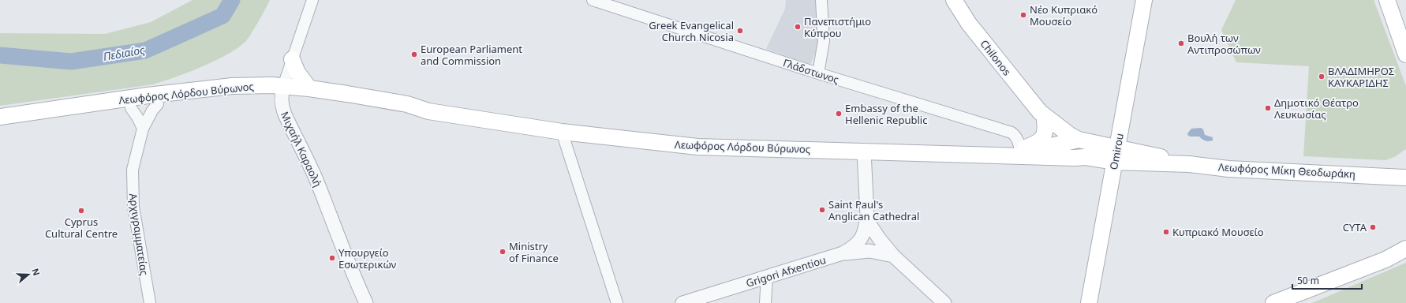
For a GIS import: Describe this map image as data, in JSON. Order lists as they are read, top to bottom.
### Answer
{
  "streets": {
    "main road": [
      "Chilonos",
      "Λεωφόρος Λόρδου Βύρωνος",
      "Omirou",
      "Λεωφόρος Μίκη Θεοδωράκη"
    ],
    "street": [
      "Γλάδστωνος",
      "Μιχαήλ Καραολή",
      "Αρχιγραμματείας",
      "Grigori Afxentiou"
    ]
  },
  "crossings": [
    ["Γλάδστωνος", "Λεωφόρος Λόρδου Βύρωνος"],
    ["Λεωφόρος Λόρδου Βύρωνος", "Μιχαήλ Καραολή"],
    ["Λεωφόρος Λόρδου Βύρωνος", "Omirou"],
    ["Λεωφόρος Λόρδου Βύρωνος", "Λεωφόρος Μίκη Θεοδωράκη"],
    ["Λεωφόρος Λόρδου Βύρωνος", "Αρχιγραμματείας"],
    ["Omirou", "Λεωφόρος Μίκη Θεοδωράκη"]
  ],
  "water": ["Πεδιαίος"],
  "places": [
    "Νέο Κυπριακό Μουσείο",
    "Πανεπιστήμιο Κύπρου",
    "Greek Evangelical Church Nicosia",
    "Βουλή των Αντιπροσώπων",
    "European Parliament and Commission",
    "ΒΛΑΔΙΜΗΡΟΣ ΚΑΥΚΑΡΙΔΗΣ",
    "Δημοτικό Θέατρο Λευκωσίας",
    "Embassy of the Hellenic Republic",
    "Saint Paul's Anglican Cathedral",
    "Cyprus Cultural Centre",
    "CYTA",
    "Κυπριακό Μουσείο",
    "Ministry of Finance",
    "Υπουργείο Εσωτερικών"
  ],
  "scale_bar": "50 m",
  "north": "right"
}
